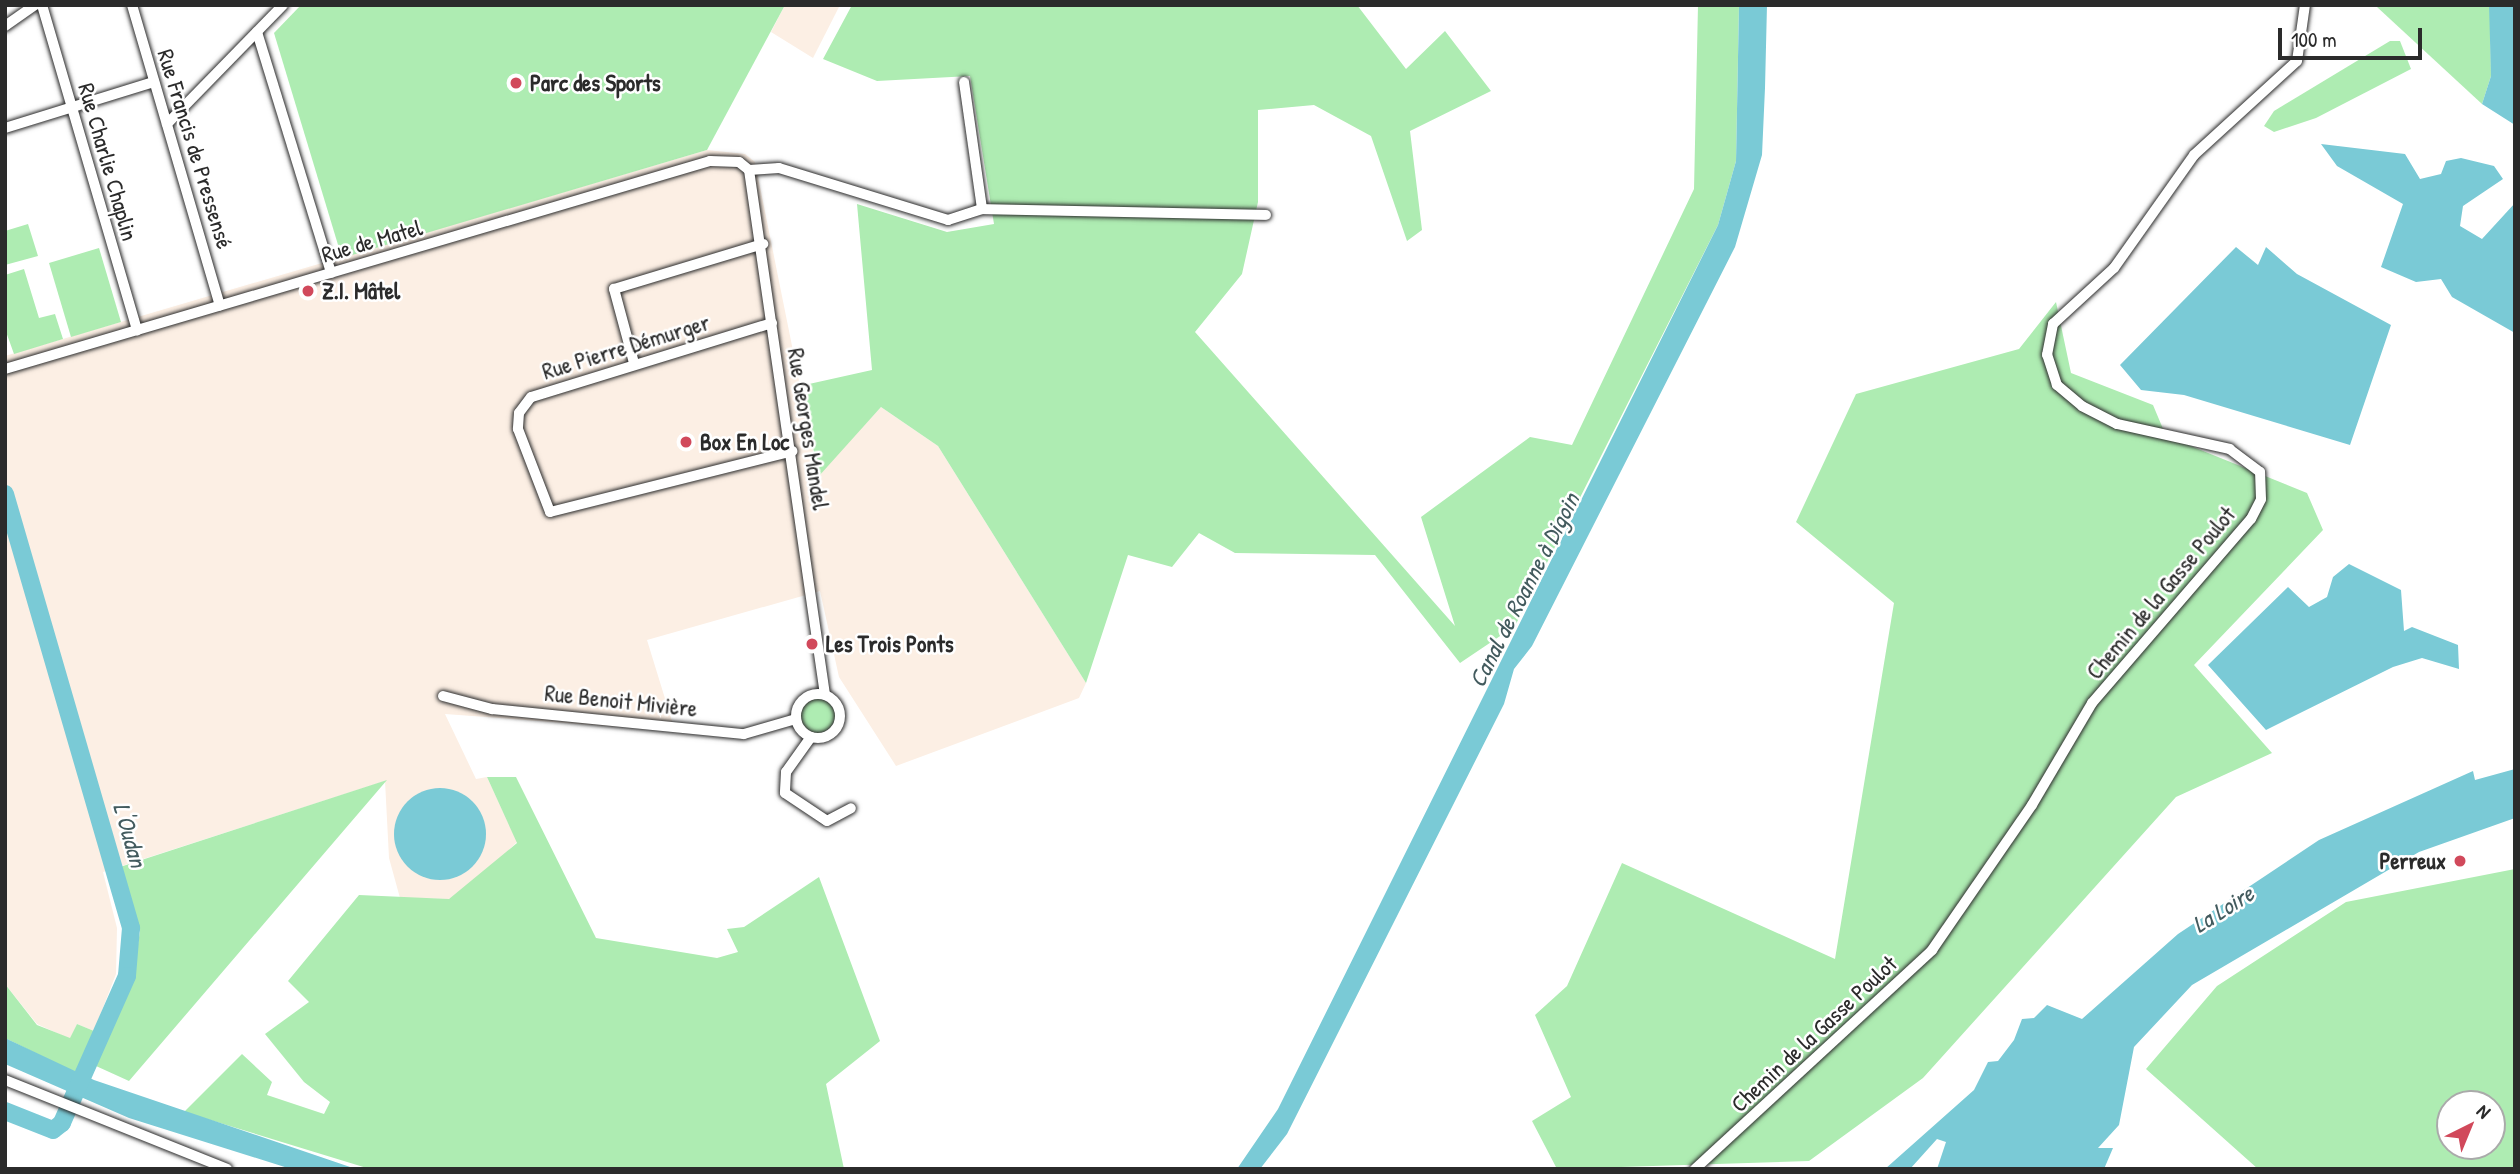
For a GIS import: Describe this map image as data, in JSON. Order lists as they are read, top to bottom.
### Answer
{
  "streets": {
    "street": [
      "Rue Francis de Pressensé",
      "Rue Charlie Chaplin",
      "Rue de Matel",
      "Rue Pierre Démurger",
      "Rue Georges Mandel",
      "Chemin de la Gasse Poulot",
      "Rue Benoit Mivière"
    ]
  },
  "crossings": [
    ["Rue Francis de Pressensé", "Rue de Matel"],
    ["Rue Charlie Chaplin", "Rue de Matel"],
    ["Rue de Matel", "Rue Georges Mandel"],
    ["Rue Pierre Démurger", "Rue Georges Mandel"],
    ["Rue Georges Mandel", "Rue Benoit Mivière"]
  ],
  "water": ["Canal de Roanne à Digoin", "L'Oudan", "La Loire"],
  "places": [
    "Parc des Sports",
    "Z.I. Mâtel",
    "Box En Loc",
    "Les Trois Ponts",
    "Perreux"
  ],
  "scale_bar": "100 m",
  "north": "top right"
}
